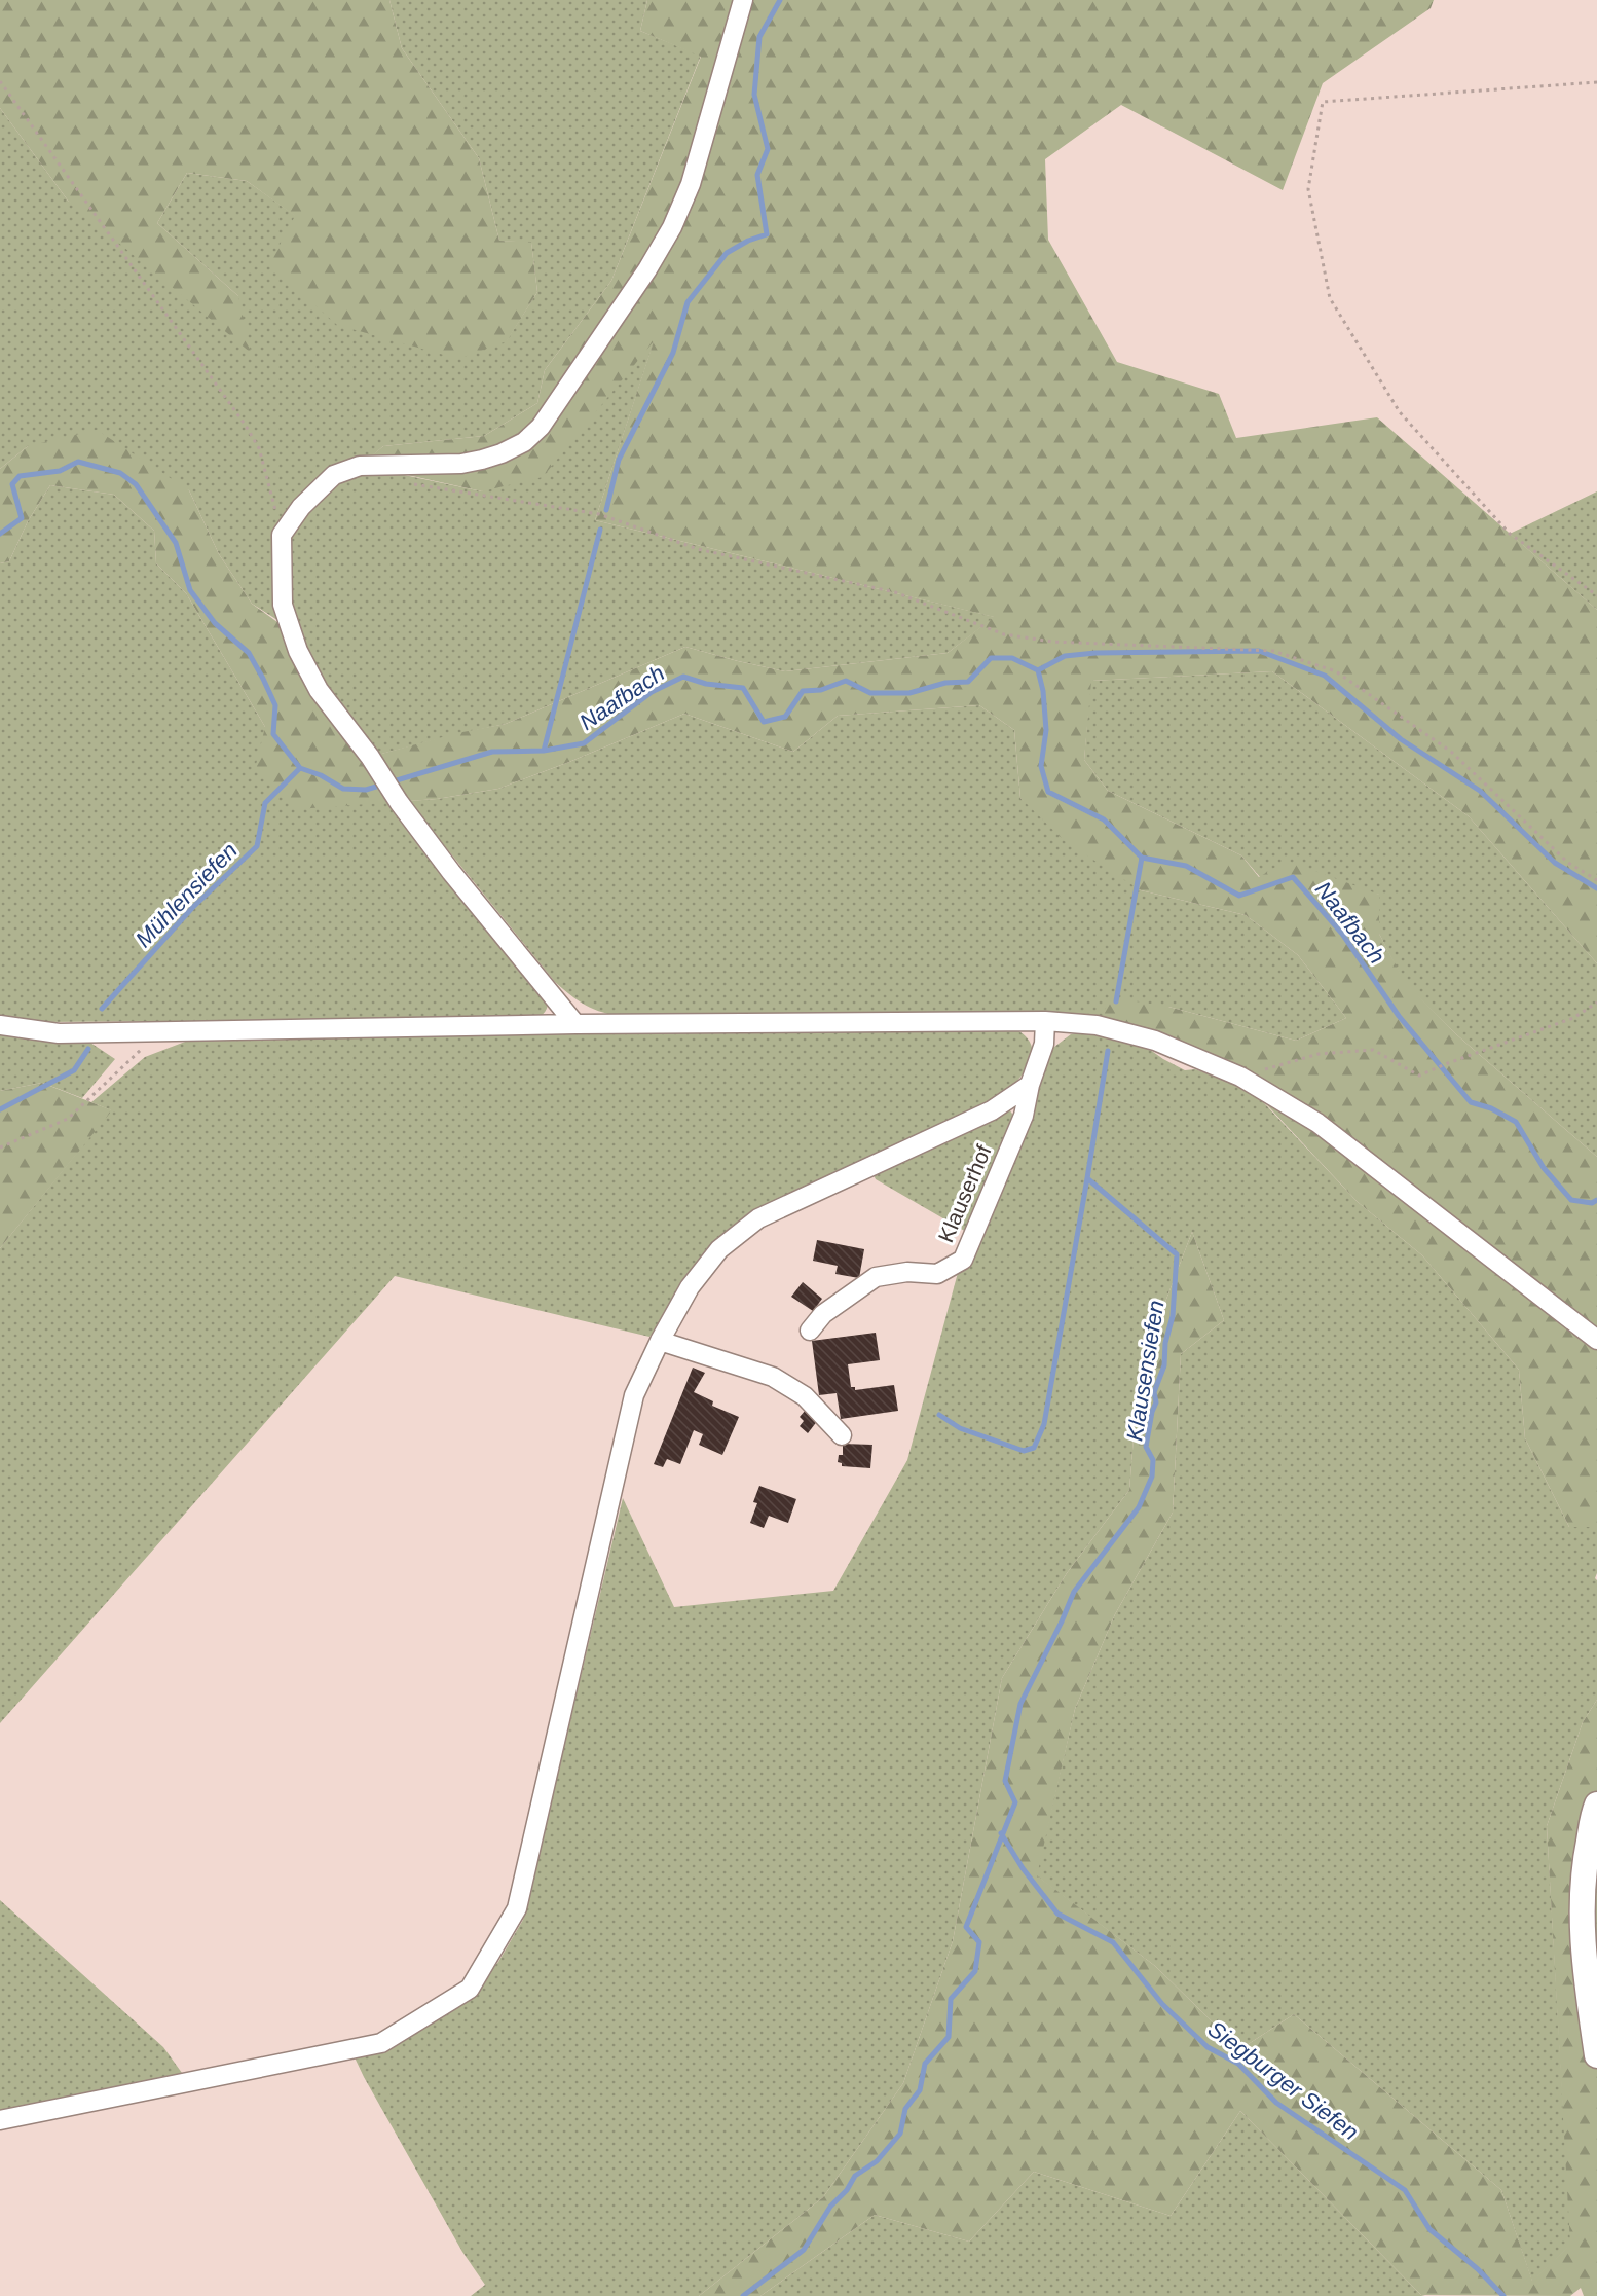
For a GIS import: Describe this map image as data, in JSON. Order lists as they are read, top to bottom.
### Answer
{
  "streets": {
    "street": ["Klauserhof"]
  },
  "water": [
    "Naafbach",
    "Mühlensiefen",
    "Klausensiefen",
    "Siegburger Siefen"
  ]
}
